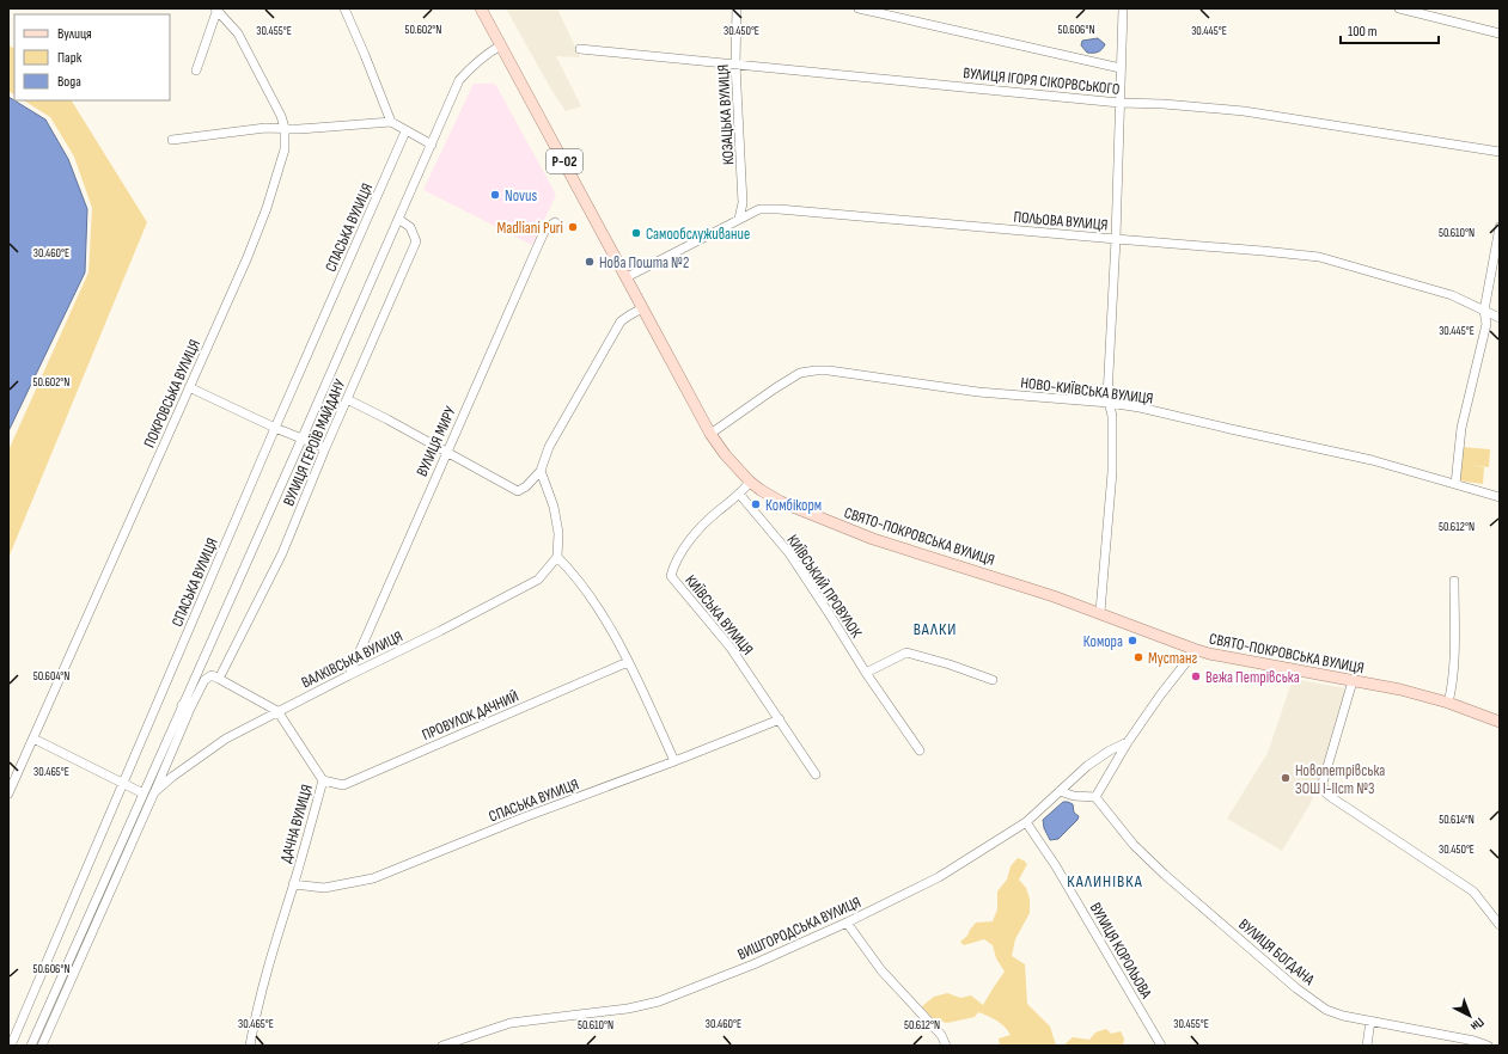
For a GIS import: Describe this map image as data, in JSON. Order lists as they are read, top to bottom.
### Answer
{
  "streets": {
    "main road": ["Р-02", "СВЯТО-ПОКРОВСЬКА ВУЛИЦЯ"],
    "street": [
      "ВУЛИЦЯ ІГОРЯ СІКОРВСЬКОГО",
      "КОЗАЦЬКА ВУЛИЦЯ",
      "ПОЛЬОВА ВУЛИЦЯ",
      "СПАСЬКА ВУЛИЦЯ",
      "НОВО-КИЇВСЬКА ВУЛИЦЯ",
      "ПОКРОВСЬКА ВУЛИЦЯ",
      "ВУЛИЦЯ МИРУ",
      "ВУЛИЦЯ ГЕРОЇВ МАЙДАНУ",
      "КИЇВСЬКИЙ ПРОВУЛОК",
      "КИЇВСЬКА ВУЛИЦЯ",
      "ВАЛКІВСЬКА ВУЛИЦЯ",
      "ПРОВУЛОК ДАЧНИЙ",
      "ДАЧНА ВУЛИЦЯ",
      "ВИШГОРОДСЬКА ВУЛИЦЯ",
      "ВУЛИЦЯ КОРОЛЬОВА",
      "ВУЛИЦЯ БОГДАНА"
    ]
  },
  "crossings": [
    ["ВУЛИЦЯ ІГОРЯ СІКОРВСЬКОГО", "КОЗАЦЬКА ВУЛИЦЯ"],
    ["КОЗАЦЬКА ВУЛИЦЯ", "ПОЛЬОВА ВУЛИЦЯ"],
    ["ПОЛЬОВА ВУЛИЦЯ", "СВЯТО-ПОКРОВСЬКА ВУЛИЦЯ"],
    ["СПАСЬКА ВУЛИЦЯ", "КИЇВСЬКА ВУЛИЦЯ"],
    ["СПАСЬКА ВУЛИЦЯ", "ДАЧНА ВУЛИЦЯ"],
    ["НОВО-КИЇВСЬКА ВУЛИЦЯ", "СВЯТО-ПОКРОВСЬКА ВУЛИЦЯ"],
    ["ВУЛИЦЯ МИРУ", "ВАЛКІВСЬКА ВУЛИЦЯ"],
    ["ВУЛИЦЯ ГЕРОЇВ МАЙДАНУ", "ДАЧНА ВУЛИЦЯ"],
    ["СВЯТО-ПОКРОВСЬКА ВУЛИЦЯ", "КИЇВСЬКА ВУЛИЦЯ"],
    ["СВЯТО-ПОКРОВСЬКА ВУЛИЦЯ", "ВИШГОРОДСЬКА ВУЛИЦЯ"],
    ["КИЇВСЬКИЙ ПРОВУЛОК", "КИЇВСЬКА ВУЛИЦЯ"],
    ["ВАЛКІВСЬКА ВУЛИЦЯ", "ДАЧНА ВУЛИЦЯ"],
    ["ПРОВУЛОК ДАЧНИЙ", "ДАЧНА ВУЛИЦЯ"],
    ["ВИШГОРОДСЬКА ВУЛИЦЯ", "ВУЛИЦЯ КОРОЛЬОВА"],
    ["ВИШГОРОДСЬКА ВУЛИЦЯ", "ВУЛИЦЯ БОГДАНА"]
  ],
  "districts": ["ВАЛКИ", "КАЛИНІВКА"],
  "places": [
    "Novus",
    "Madliani Puri",
    "Самообслуживание",
    "Нова Пошта №2",
    "Комбікорм",
    "Комора",
    "Мустанг",
    "Вежа Петрівська",
    "Новопетрівська ЗОШ I-IIст №3"
  ],
  "legend": ["Вулиця", "Парк", "Вода"],
  "scale_bar": "100 m",
  "north": "bottom right",
  "coordinates": [
    "50.602°N",
    "50.606°N",
    "30.455°E",
    "30.450°E",
    "30.445°E",
    "50.610°N",
    "30.460°E",
    "50.612°N",
    "50.604°N",
    "30.465°E",
    "50.614°N"
  ]
}
